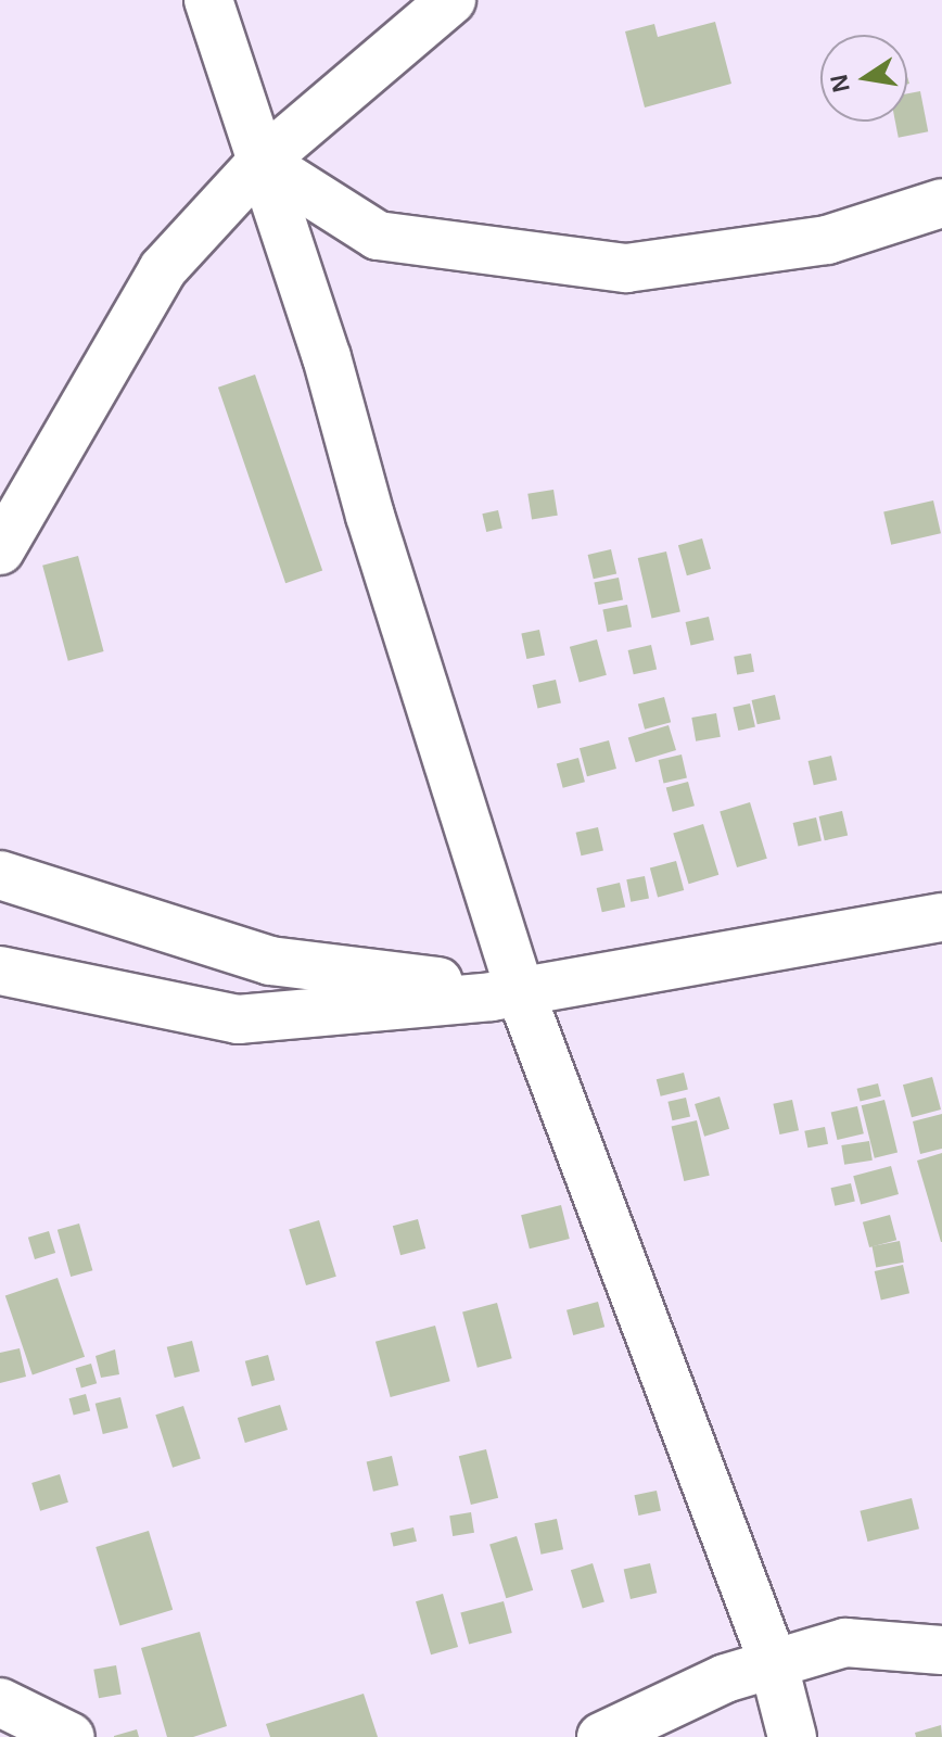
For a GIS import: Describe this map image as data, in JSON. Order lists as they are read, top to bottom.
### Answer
{
  "north": "left"
}
